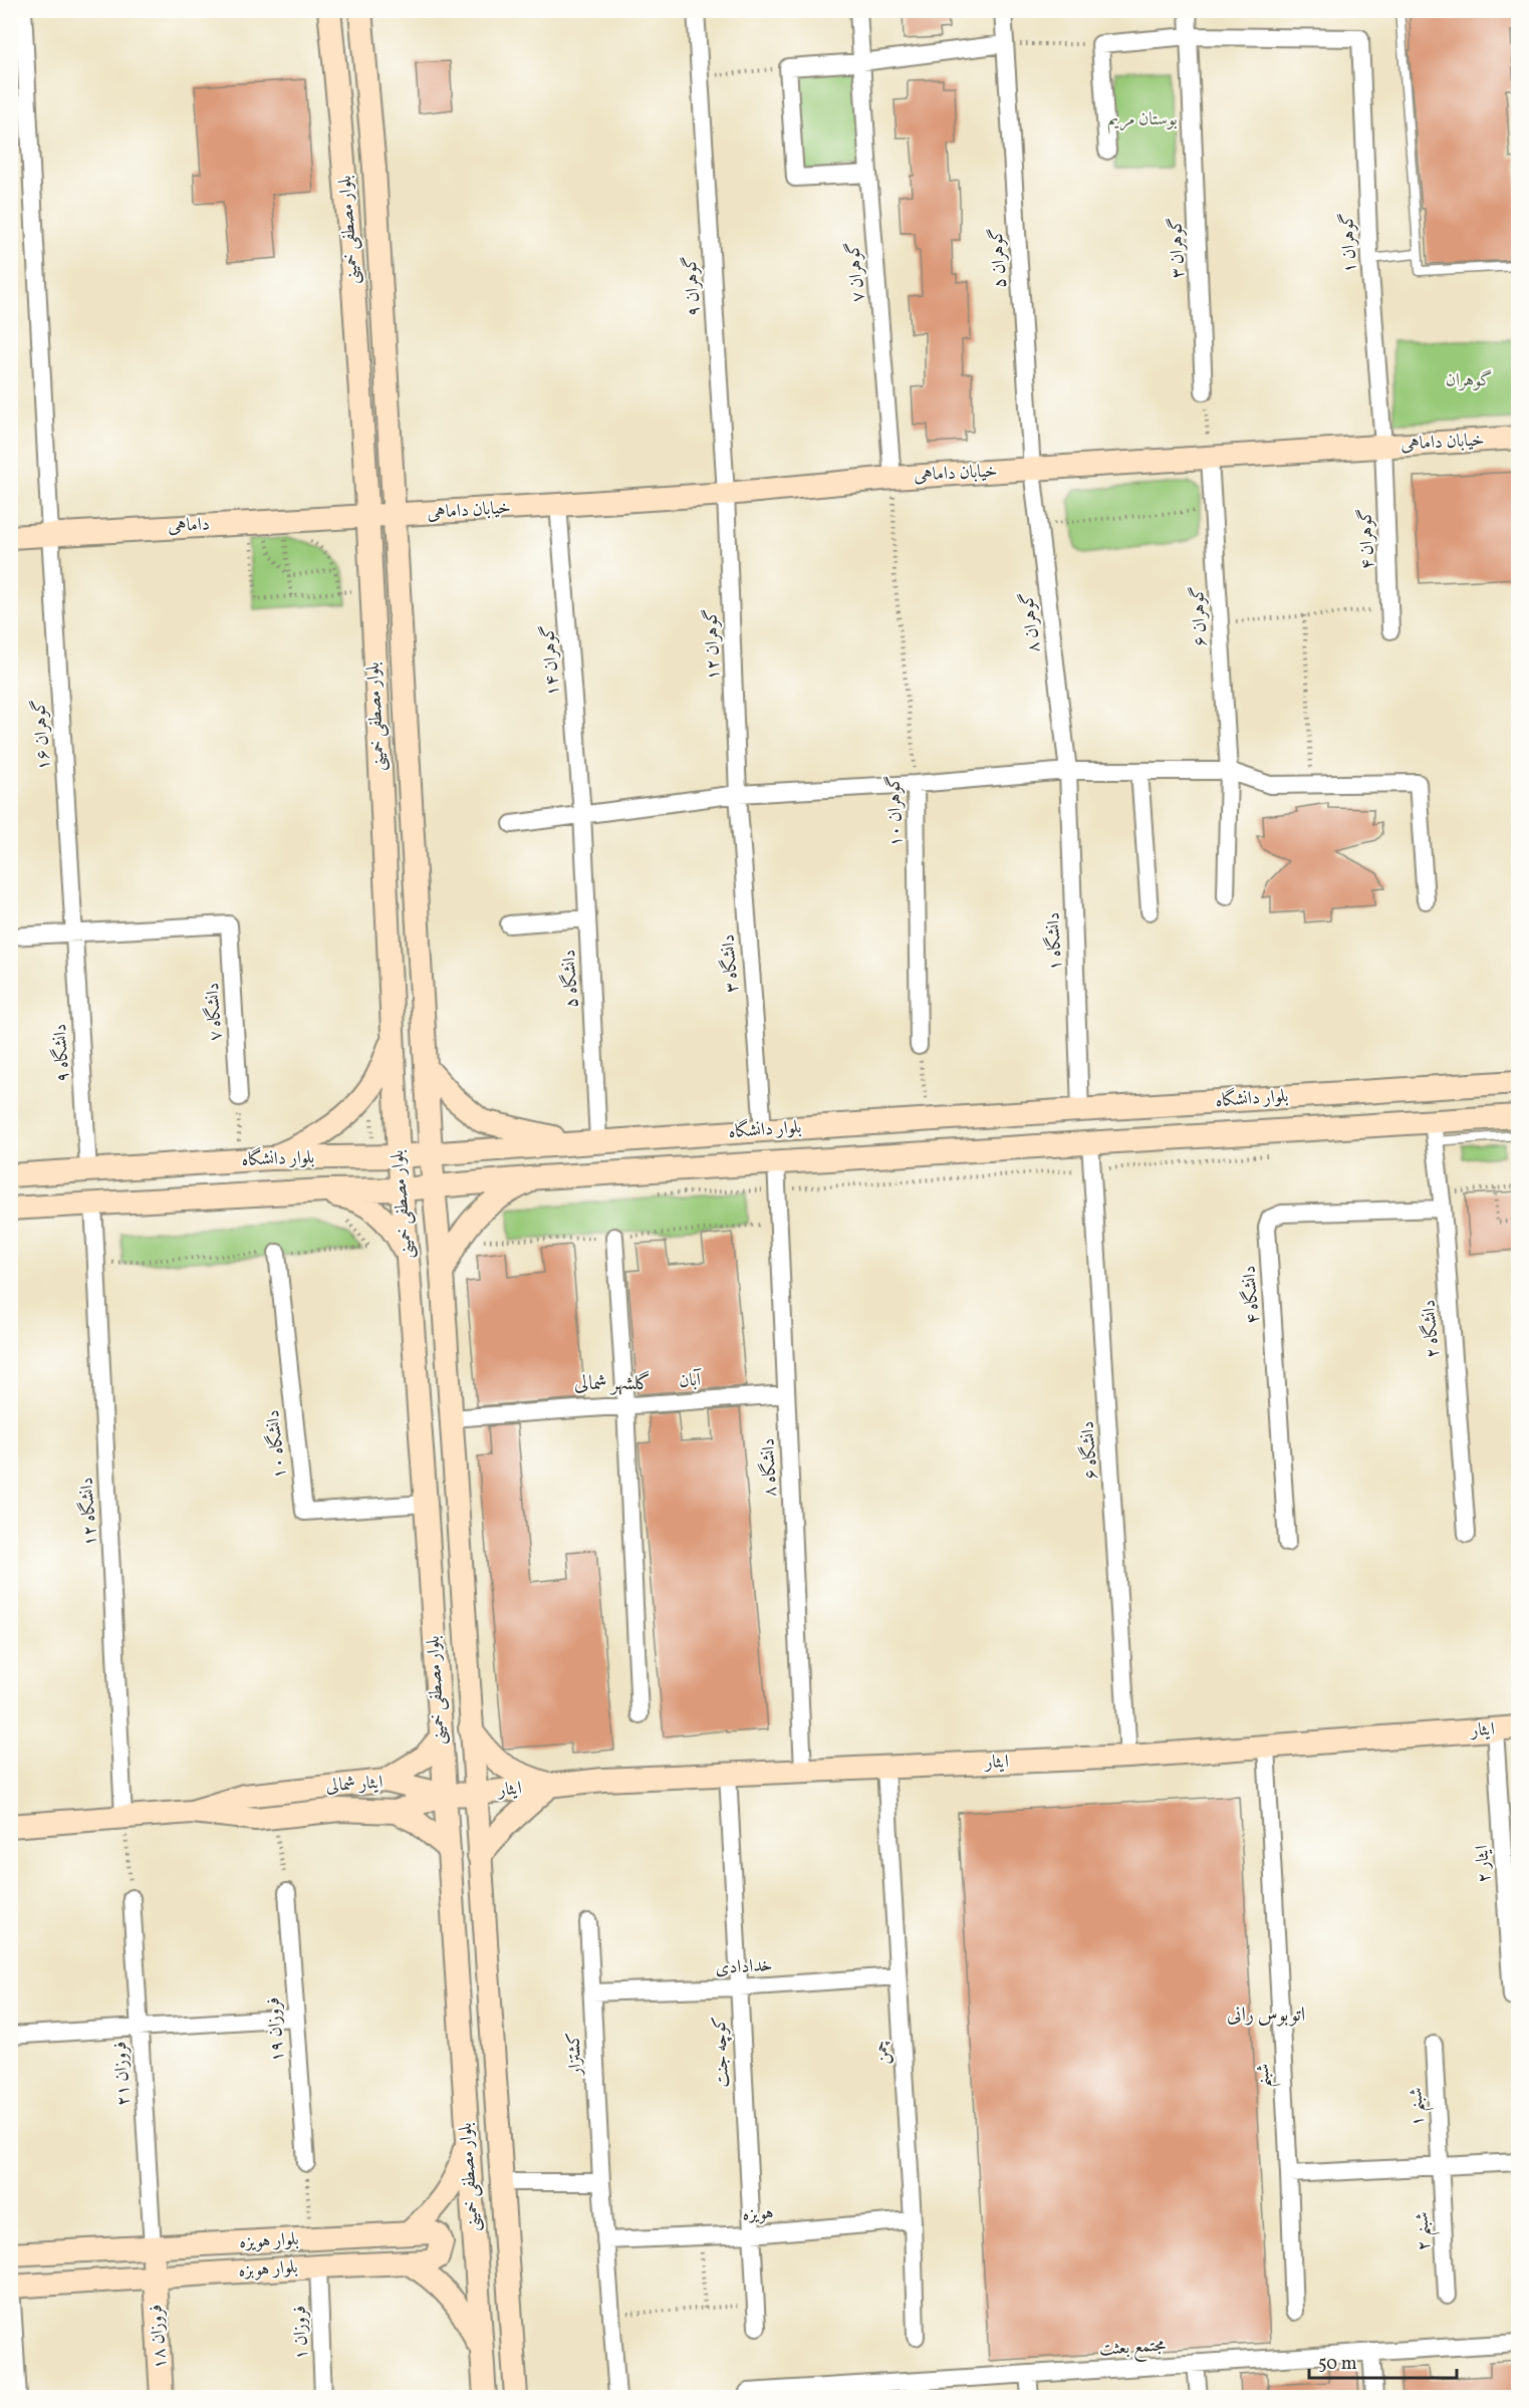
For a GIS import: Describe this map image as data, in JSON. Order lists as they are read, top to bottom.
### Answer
{
  "streets": {
    "main road": [
      "بلوار مصطفی خمینی",
      "خیابان داماهی",
      "داماهی",
      "بلوار دانشگاه",
      "ایثار",
      "ایثار شمالی",
      "بلوار هویزه",
      "بلوار هوبزه",
      "فروزان ۱۸"
    ],
    "street": [
      "گوهران ۱",
      "گوهران ۳",
      "گوهران ۵",
      "گوهران ۷",
      "گوهران ۹",
      "گوهران ۴",
      "گوهران ۶",
      "گوهران ۸",
      "گوهران ۱۲",
      "گوهران ۱۴",
      "گوهران ۱۶",
      "گوهران ۱۰",
      "دانشگاه ۱",
      "دانشگاه ۳",
      "دانشگاه ۵",
      "دانشگاه ۷",
      "دانشگاه ۹",
      "دانشگاه ۴",
      "دانشگاه ۲",
      "آبان",
      "دانشگاه ۱۰",
      "دانشگاه ۶",
      "دانشگاه ۸",
      "دانشگاه ۱۲",
      "ایثار ۲",
      "خدادادی",
      "فروزان ۱۹",
      "کوچه جنت",
      "چمن",
      "کشتزار",
      "فروزان ۲۱",
      "شبنم",
      "شبنم ۱",
      "هویزه",
      "شبنم ۲",
      "فروزان ۱",
      "مجتمع بعثت"
    ]
  },
  "crossings": [
    ["بلوار مصطفی خمینی", "خیابان داماهی"],
    ["بلوار مصطفی خمینی", "داماهی"],
    ["بلوار مصطفی خمینی", "بلوار دانشگاه"],
    ["بلوار مصطفی خمینی", "آبان"],
    ["بلوار مصطفی خمینی", "دانشگاه ۱۰"],
    ["بلوار مصطفی خمینی", "ایثار"],
    ["بلوار مصطفی خمینی", "ایثار شمالی"],
    ["گوهران ۱", "گوهران ۳"],
    ["گوهران ۱", "خیابان داماهی"],
    ["گوهران ۱", "گوهران ۴"],
    ["گوهران ۵", "خیابان داماهی"],
    ["گوهران ۵", "گوهران ۸"],
    ["گوهران ۷", "خیابان داماهی"],
    ["گوهران ۷", "گوهران ۱۰"],
    ["گوهران ۹", "خیابان داماهی"],
    ["گوهران ۹", "گوهران ۱۲"],
    ["خیابان داماهی", "داماهی"],
    ["خیابان داماهی", "گوهران ۴"],
    ["خیابان داماهی", "گوهران ۶"],
    ["خیابان داماهی", "گوهران ۸"],
    ["خیابان داماهی", "گوهران ۱۲"],
    ["خیابان داماهی", "گوهران ۱۴"],
    ["خیابان داماهی", "گوهران ۱۰"],
    ["داماهی", "گوهران ۱۶"],
    ["گوهران ۸", "دانشگاه ۱"],
    ["گوهران ۱۲", "دانشگاه ۳"],
    ["گوهران ۱۴", "دانشگاه ۵"],
    ["گوهران ۱۶", "دانشگاه ۷"],
    ["گوهران ۱۶", "دانشگاه ۹"],
    ["دانشگاه ۱", "بلوار دانشگاه"],
    ["دانشگاه ۳", "بلوار دانشگاه"],
    ["دانشگاه ۵", "بلوار دانشگاه"],
    ["دانشگاه ۷", "دانشگاه ۹"],
    ["دانشگاه ۹", "بلوار دانشگاه"],
    ["بلوار دانشگاه", "دانشگاه ۲"],
    ["بلوار دانشگاه", "دانشگاه ۶"],
    ["بلوار دانشگاه", "دانشگاه ۸"],
    ["بلوار دانشگاه", "دانشگاه ۱۲"],
    ["دانشگاه ۴", "دانشگاه ۲"],
    ["آبان", "دانشگاه ۸"],
    ["دانشگاه ۶", "ایثار"],
    ["دانشگاه ۸", "ایثار"],
    ["دانشگاه ۱۲", "ایثار شمالی"],
    ["ایثار", "ایثار شمالی"],
    ["ایثار", "ایثار ۲"],
    ["ایثار", "کوچه جنت"],
    ["ایثار", "چمن"],
    ["ایثار", "شبنم"],
    ["خدادادی", "کوچه جنت"],
    ["خدادادی", "چمن"],
    ["خدادادی", "کشتزار"],
    ["کوچه جنت", "هویزه"],
    ["چمن", "هویزه"],
    ["کشتزار", "هویزه"],
    ["فروزان ۲۱", "بلوار هویزه"],
    ["فروزان ۲۱", "فروزان ۱۸"],
    ["شبنم ۱", "شبنم ۲"],
    ["بلوار هویزه", "بلوار هوبزه"],
    ["بلوار هویزه", "فروزان ۱۸"],
    ["بلوار هوبزه", "فروزان ۱"],
    ["بلوار هوبزه", "فروزان ۱۸"]
  ],
  "districts": ["گلشهر شمالی", "اتوبوس رانی"],
  "parks": ["بوستان مریم", "گوهران"],
  "scale_bar": "50 m"
}
